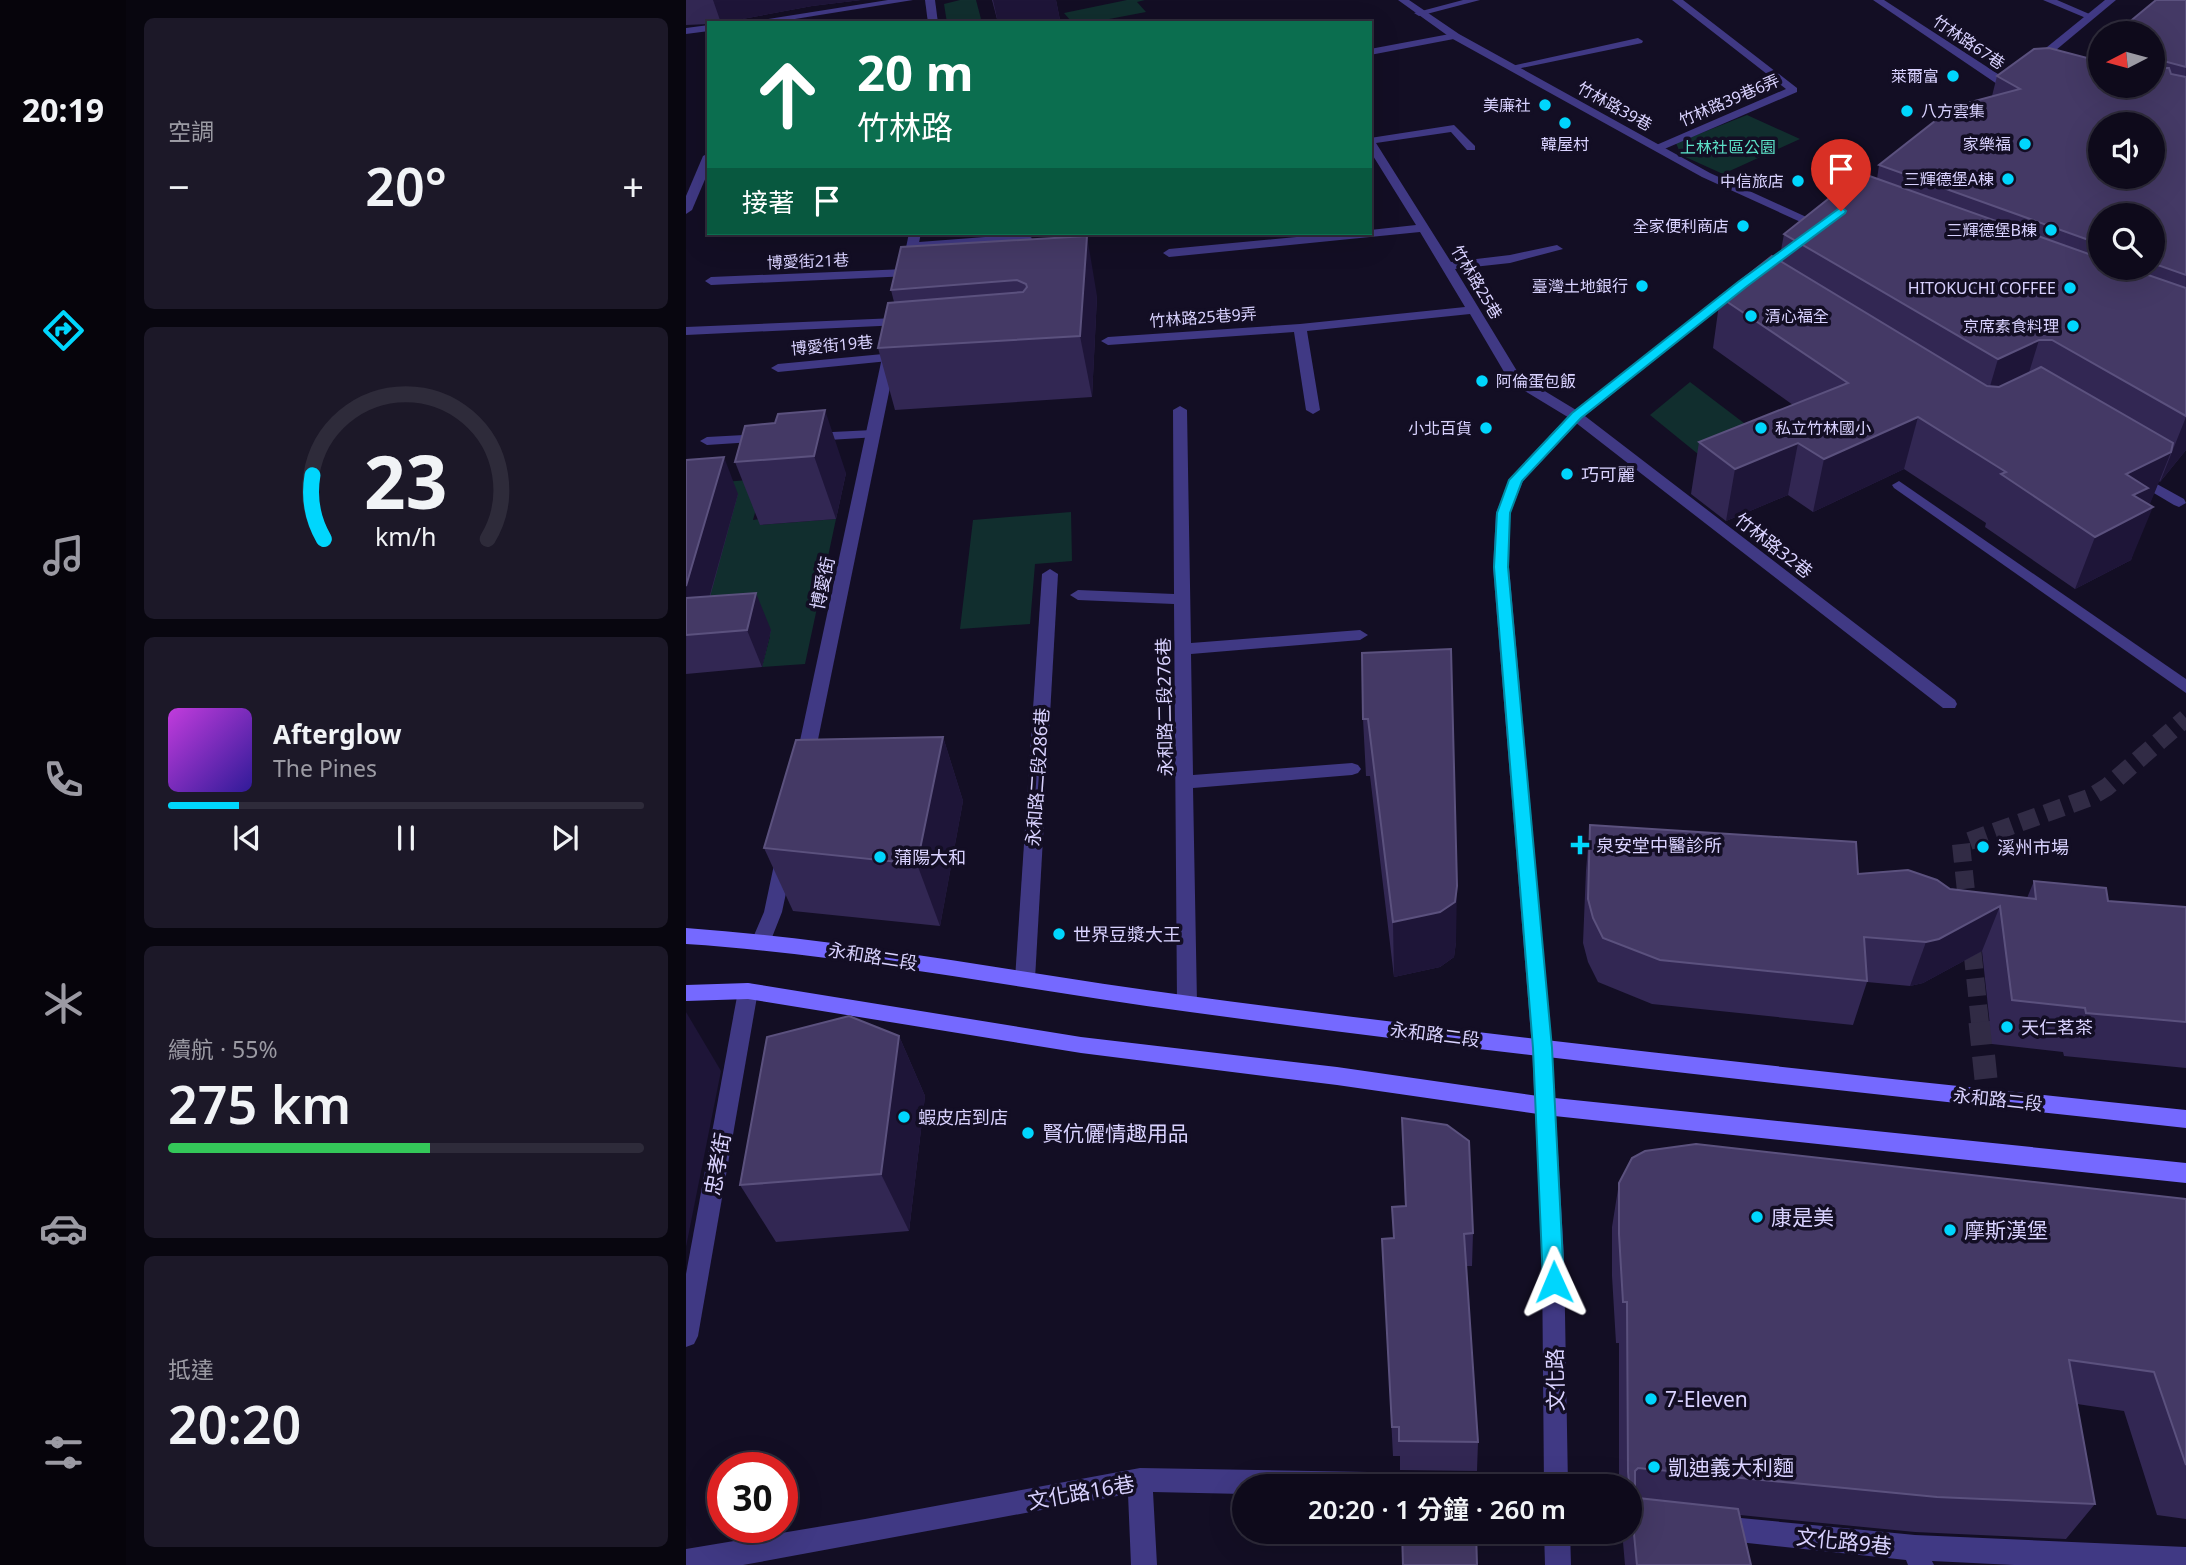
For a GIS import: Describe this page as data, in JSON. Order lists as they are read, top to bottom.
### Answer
{
  "streets": {
    "main road": ["永和路二段"],
    "street": [
      "竹林路67巷",
      "竹林路39巷6弄",
      "竹林路39巷",
      "博愛街21巷",
      "竹林路25巷",
      "竹林路25巷9弄",
      "博愛街19巷",
      "竹林路32巷",
      "博愛街",
      "永和路二段276巷",
      "永和路二段286巷",
      "忠孝街",
      "文化路",
      "文化路16巷",
      "文化路9巷"
    ]
  },
  "crossings": [
    ["竹林路39巷6弄", "竹林路39巷"],
    ["竹林路25巷", "竹林路25巷9弄"],
    ["竹林路25巷", "竹林路32巷"],
    ["竹林路25巷", "文化路"],
    ["博愛街19巷", "博愛街"],
    ["竹林路32巷", "文化路"],
    ["永和路二段276巷", "永和路二段"],
    ["永和路二段286巷", "永和路二段"],
    ["永和路二段", "文化路"]
  ],
  "parks": ["上林社區公園"],
  "places": {
    "other": [
      "萊爾富",
      "美廉社",
      "八方雲集",
      "韓屋村",
      "家樂福",
      "三輝德堡A棟",
      "中信旅店",
      "全家便利商店",
      "三輝德堡B棟",
      "臺灣土地銀行",
      "HITOKUCHI COFFEE",
      "清心福全",
      "京席素食料理",
      "阿倫蛋包飯",
      "小北百貨",
      "私立竹林國小",
      "巧可麗",
      "溪州市場",
      "蒲陽大和",
      "世界豆漿大王",
      "天仁茗茶",
      "蝦皮店到店",
      "賢伉儷情趣用品",
      "康是美",
      "摩斯漢堡",
      "7-Eleven",
      "凱迪義大利麵"
    ],
    "health": ["泉安堂中醫診所"]
  },
  "north": "left",
  "page": {
    "tabs": "20:19",
    "tile": [
      "空調",
      ["續航 · 55%", "275 km"],
      ["抵達", "20:20"]
    ],
    "turn": ["20 m", "竹林路"],
    "heat": ["−", "20°", "+"],
    "then": "接著",
    "song": ["Afterglow", "The Pines"],
    "limit": "30",
    "trip": "20:20 · 1 分鐘 · 260 m",
    "gauge": ["23", "km/h"]
  }
}
